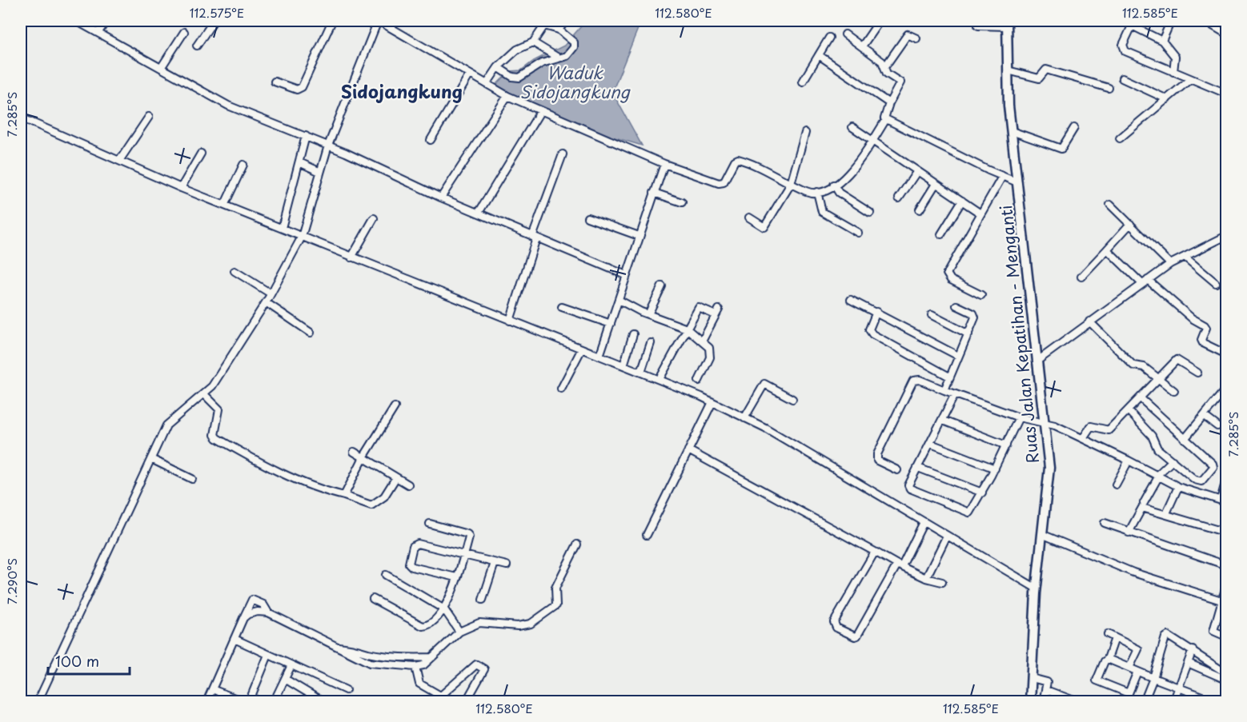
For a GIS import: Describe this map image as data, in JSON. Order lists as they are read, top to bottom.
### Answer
{
  "streets": {
    "main road": ["Ruas Jalan Kepatihan - Menganti"]
  },
  "districts": ["Sidojangkung"],
  "water": ["Waduk Sidojangkung"],
  "scale_bar": "100 m",
  "coordinates": [
    "112.575°E",
    "112.580°E",
    "112.585°E",
    "7.285°S",
    "7.290°S"
  ]
}
